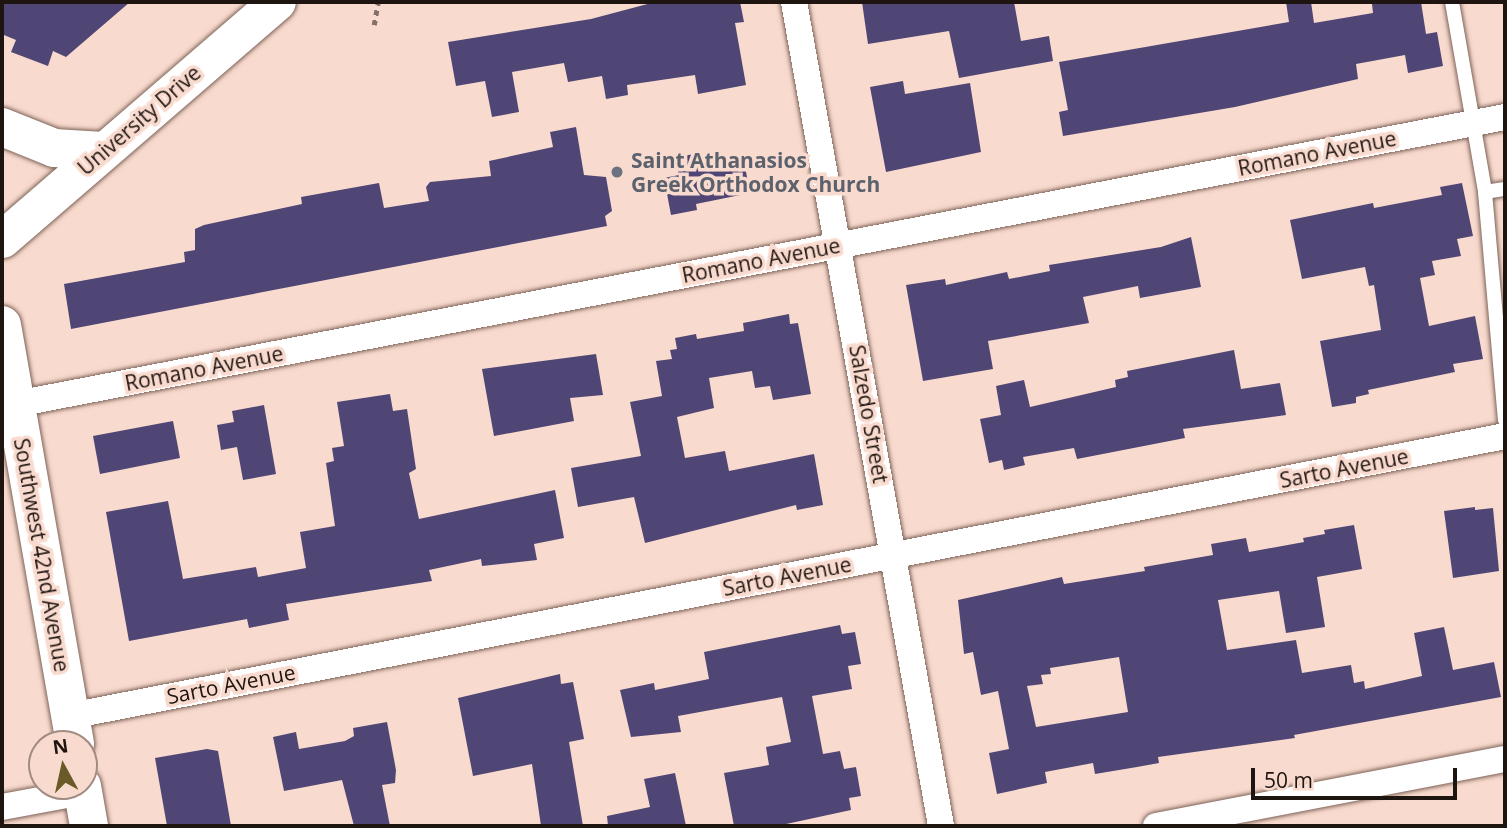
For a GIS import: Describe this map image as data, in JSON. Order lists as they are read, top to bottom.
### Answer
{
  "streets": {
    "main road": ["Southwest 42nd Avenue"],
    "street": [
      "University Drive",
      "Romano Avenue",
      "Salzedo Street",
      "Sarto Avenue"
    ]
  },
  "crossings": [
    ["Romano Avenue", "Salzedo Street"],
    ["Romano Avenue", "Southwest 42nd Avenue"],
    ["Salzedo Street", "Sarto Avenue"],
    ["Sarto Avenue", "Southwest 42nd Avenue"]
  ],
  "places": ["Saint Athanasios Greek Orthodox Church"],
  "scale_bar": "50 m",
  "north": "top"
}
